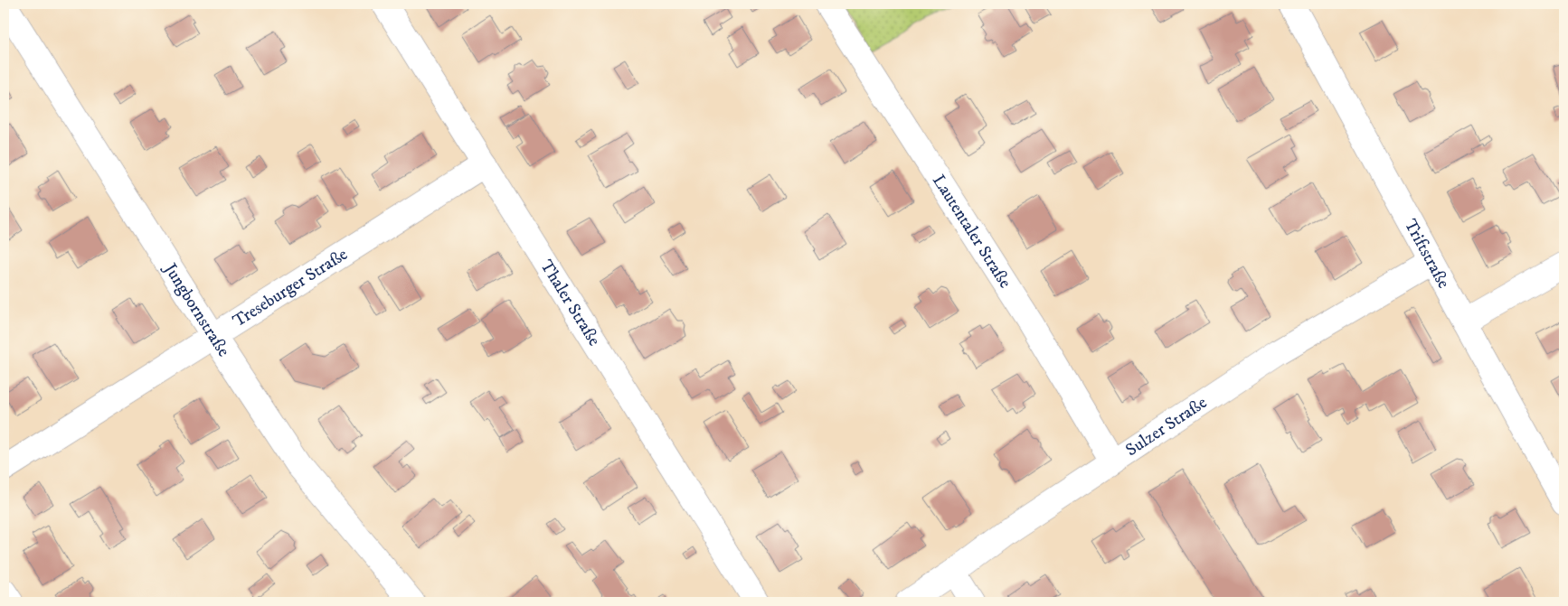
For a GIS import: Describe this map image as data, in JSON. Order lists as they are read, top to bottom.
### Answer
{
  "streets": {
    "street": [
      "Lautentaler Straße",
      "Triftstraße",
      "Treseburger Straße",
      "Thaler Straße",
      "Jungbornstraße",
      "Sulzer Straße"
    ]
  },
  "crossings": [
    ["Lautentaler Straße", "Sulzer Straße"],
    ["Triftstraße", "Sulzer Straße"],
    ["Treseburger Straße", "Thaler Straße"],
    ["Treseburger Straße", "Jungbornstraße"]
  ]
}
